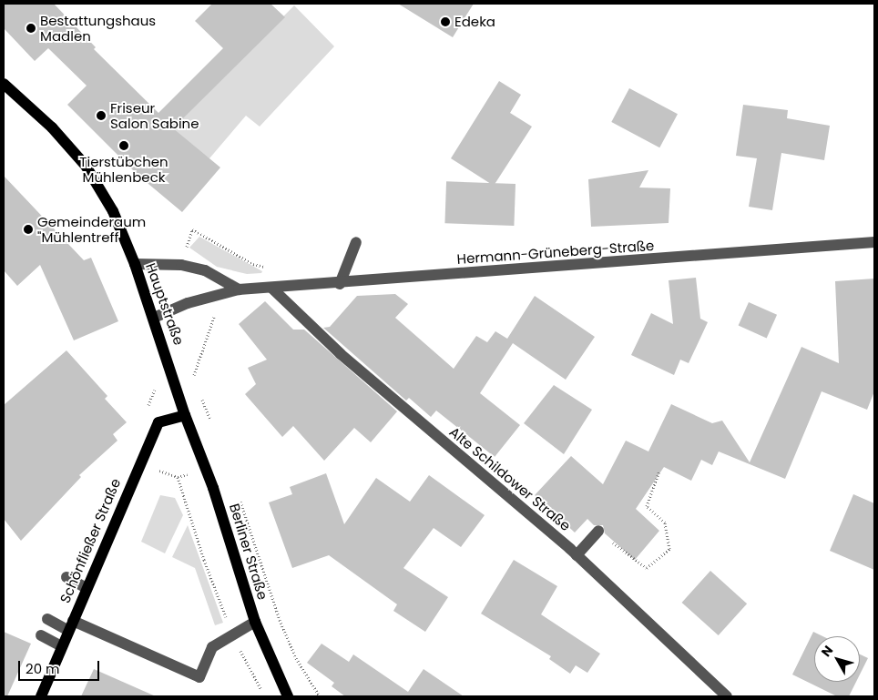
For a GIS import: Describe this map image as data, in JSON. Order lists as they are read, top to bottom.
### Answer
{
  "streets": {
    "main road": ["Hauptstraße", "Schönfließer Straße", "Berliner Straße"],
    "street": ["Hermann-Grüneberg-Straße", "Alte Schildower Straße"]
  },
  "crossings": [
    ["Hermann-Grüneberg-Straße", "Hauptstraße"],
    ["Hermann-Grüneberg-Straße", "Alte Schildower Straße"],
    ["Hauptstraße", "Schönfließer Straße"],
    ["Hauptstraße", "Berliner Straße"],
    ["Schönfließer Straße", "Berliner Straße"]
  ],
  "places": [
    "Edeka",
    "Bestattungshaus Madlen",
    "Friseur Salon Sabine",
    "Tierstübchen Mühlenbeck",
    "Gemeinderaum \"Mühlentreff"
  ],
  "scale_bar": "20 m",
  "north": "top left"
}
